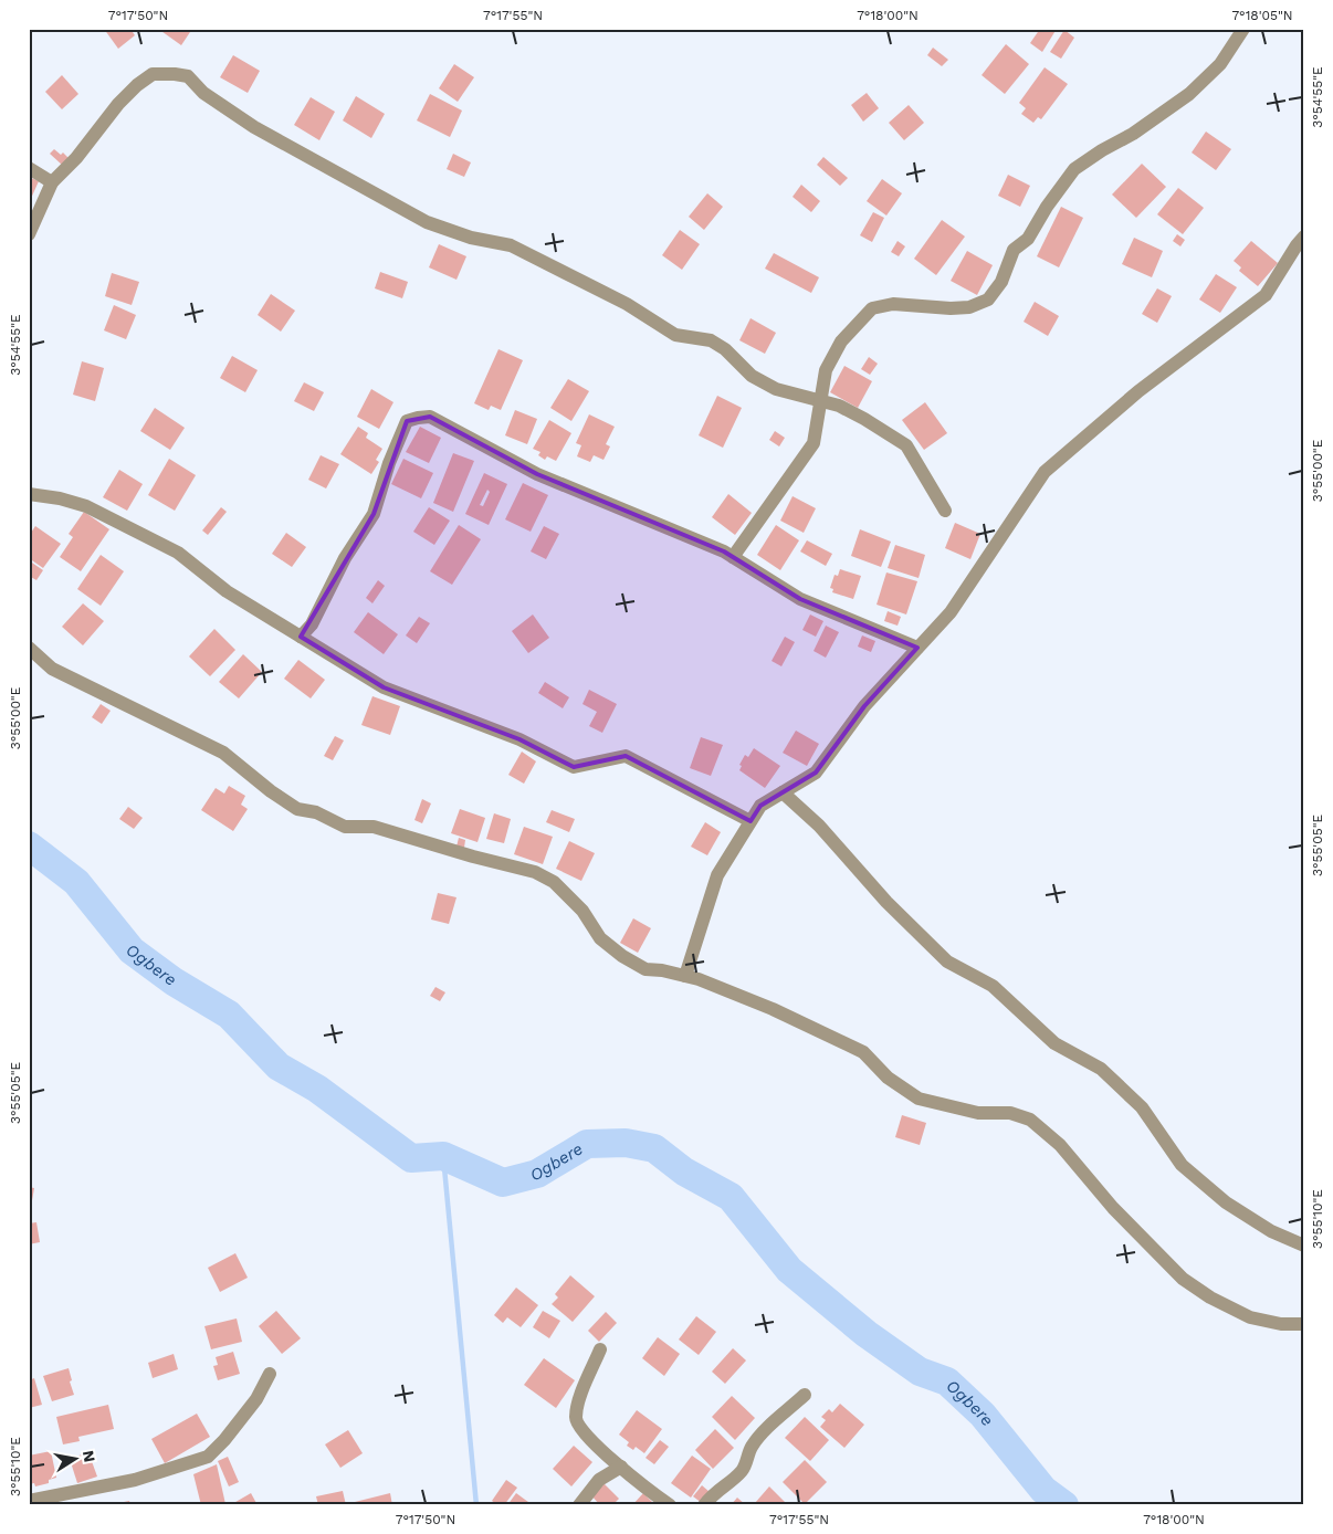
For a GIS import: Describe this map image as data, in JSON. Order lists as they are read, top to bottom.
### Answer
{
  "water": ["Ogbere"],
  "north": "right",
  "coordinates": [
    "7°17'50\"N",
    "7°17'55\"N",
    "7°18'00\"N",
    "7°18'05\"N",
    "3°54'55\"E",
    "3°55'00\"E",
    "3°55'05\"E",
    "3°55'10\"E"
  ]
}
